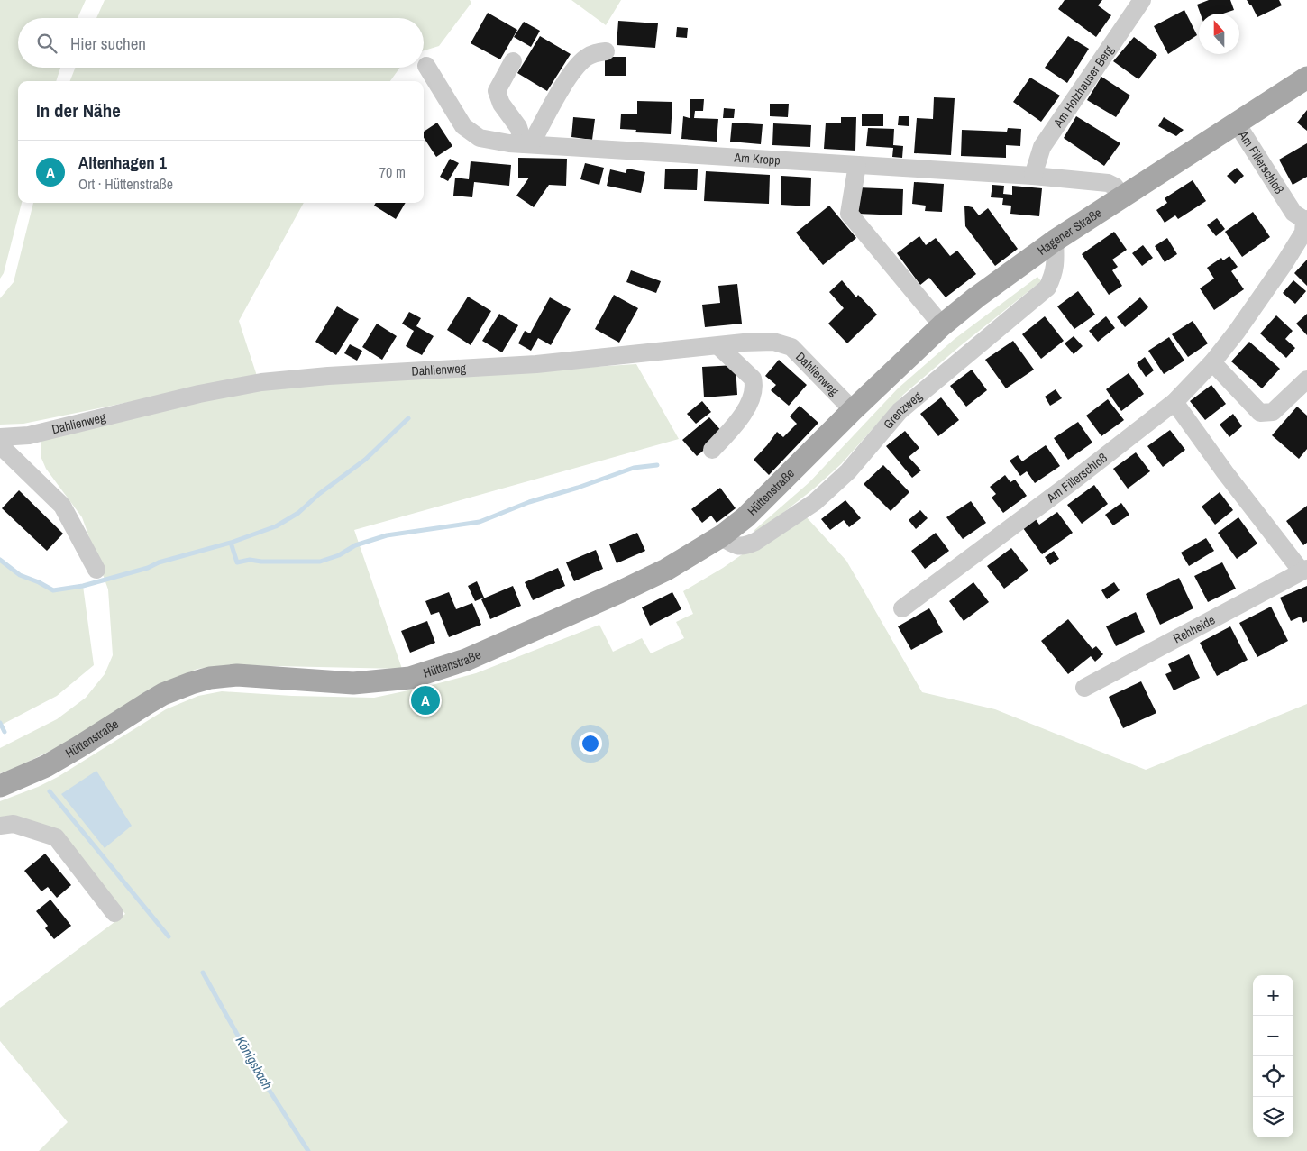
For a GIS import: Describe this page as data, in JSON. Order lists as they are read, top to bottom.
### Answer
{
  "streets": {
    "main road": ["Hagener Straße", "Hüttenstraße"],
    "street": [
      "Am Holzhauser Berg",
      "Am Kropp",
      "Am Fillerschloß",
      "Dahlienweg",
      "Grenzweg",
      "Rehheide"
    ]
  },
  "crossings": [
    ["Am Holzhauser Berg", "Am Kropp"],
    ["Am Kropp", "Hagener Straße"],
    ["Am Fillerschloß", "Hagener Straße"],
    ["Am Fillerschloß", "Rehheide"],
    ["Hagener Straße", "Dahlienweg"],
    ["Hagener Straße", "Grenzweg"],
    ["Hagener Straße", "Hüttenstraße"],
    ["Dahlienweg", "Hüttenstraße"],
    ["Grenzweg", "Hüttenstraße"]
  ],
  "water": ["Königsbach"],
  "north": "top",
  "page": {
    "search": "Hier suchen",
    "heading": "In der Nähe",
    "list": [
      {
        "mark": "A",
        "name": "Altenhagen 1",
        "note": "Ort · Hüttenstraße",
        "value": "70 m"
      }
    ],
    "pins": "A",
    "map_buttons": ["+", "−"]
  }
}
